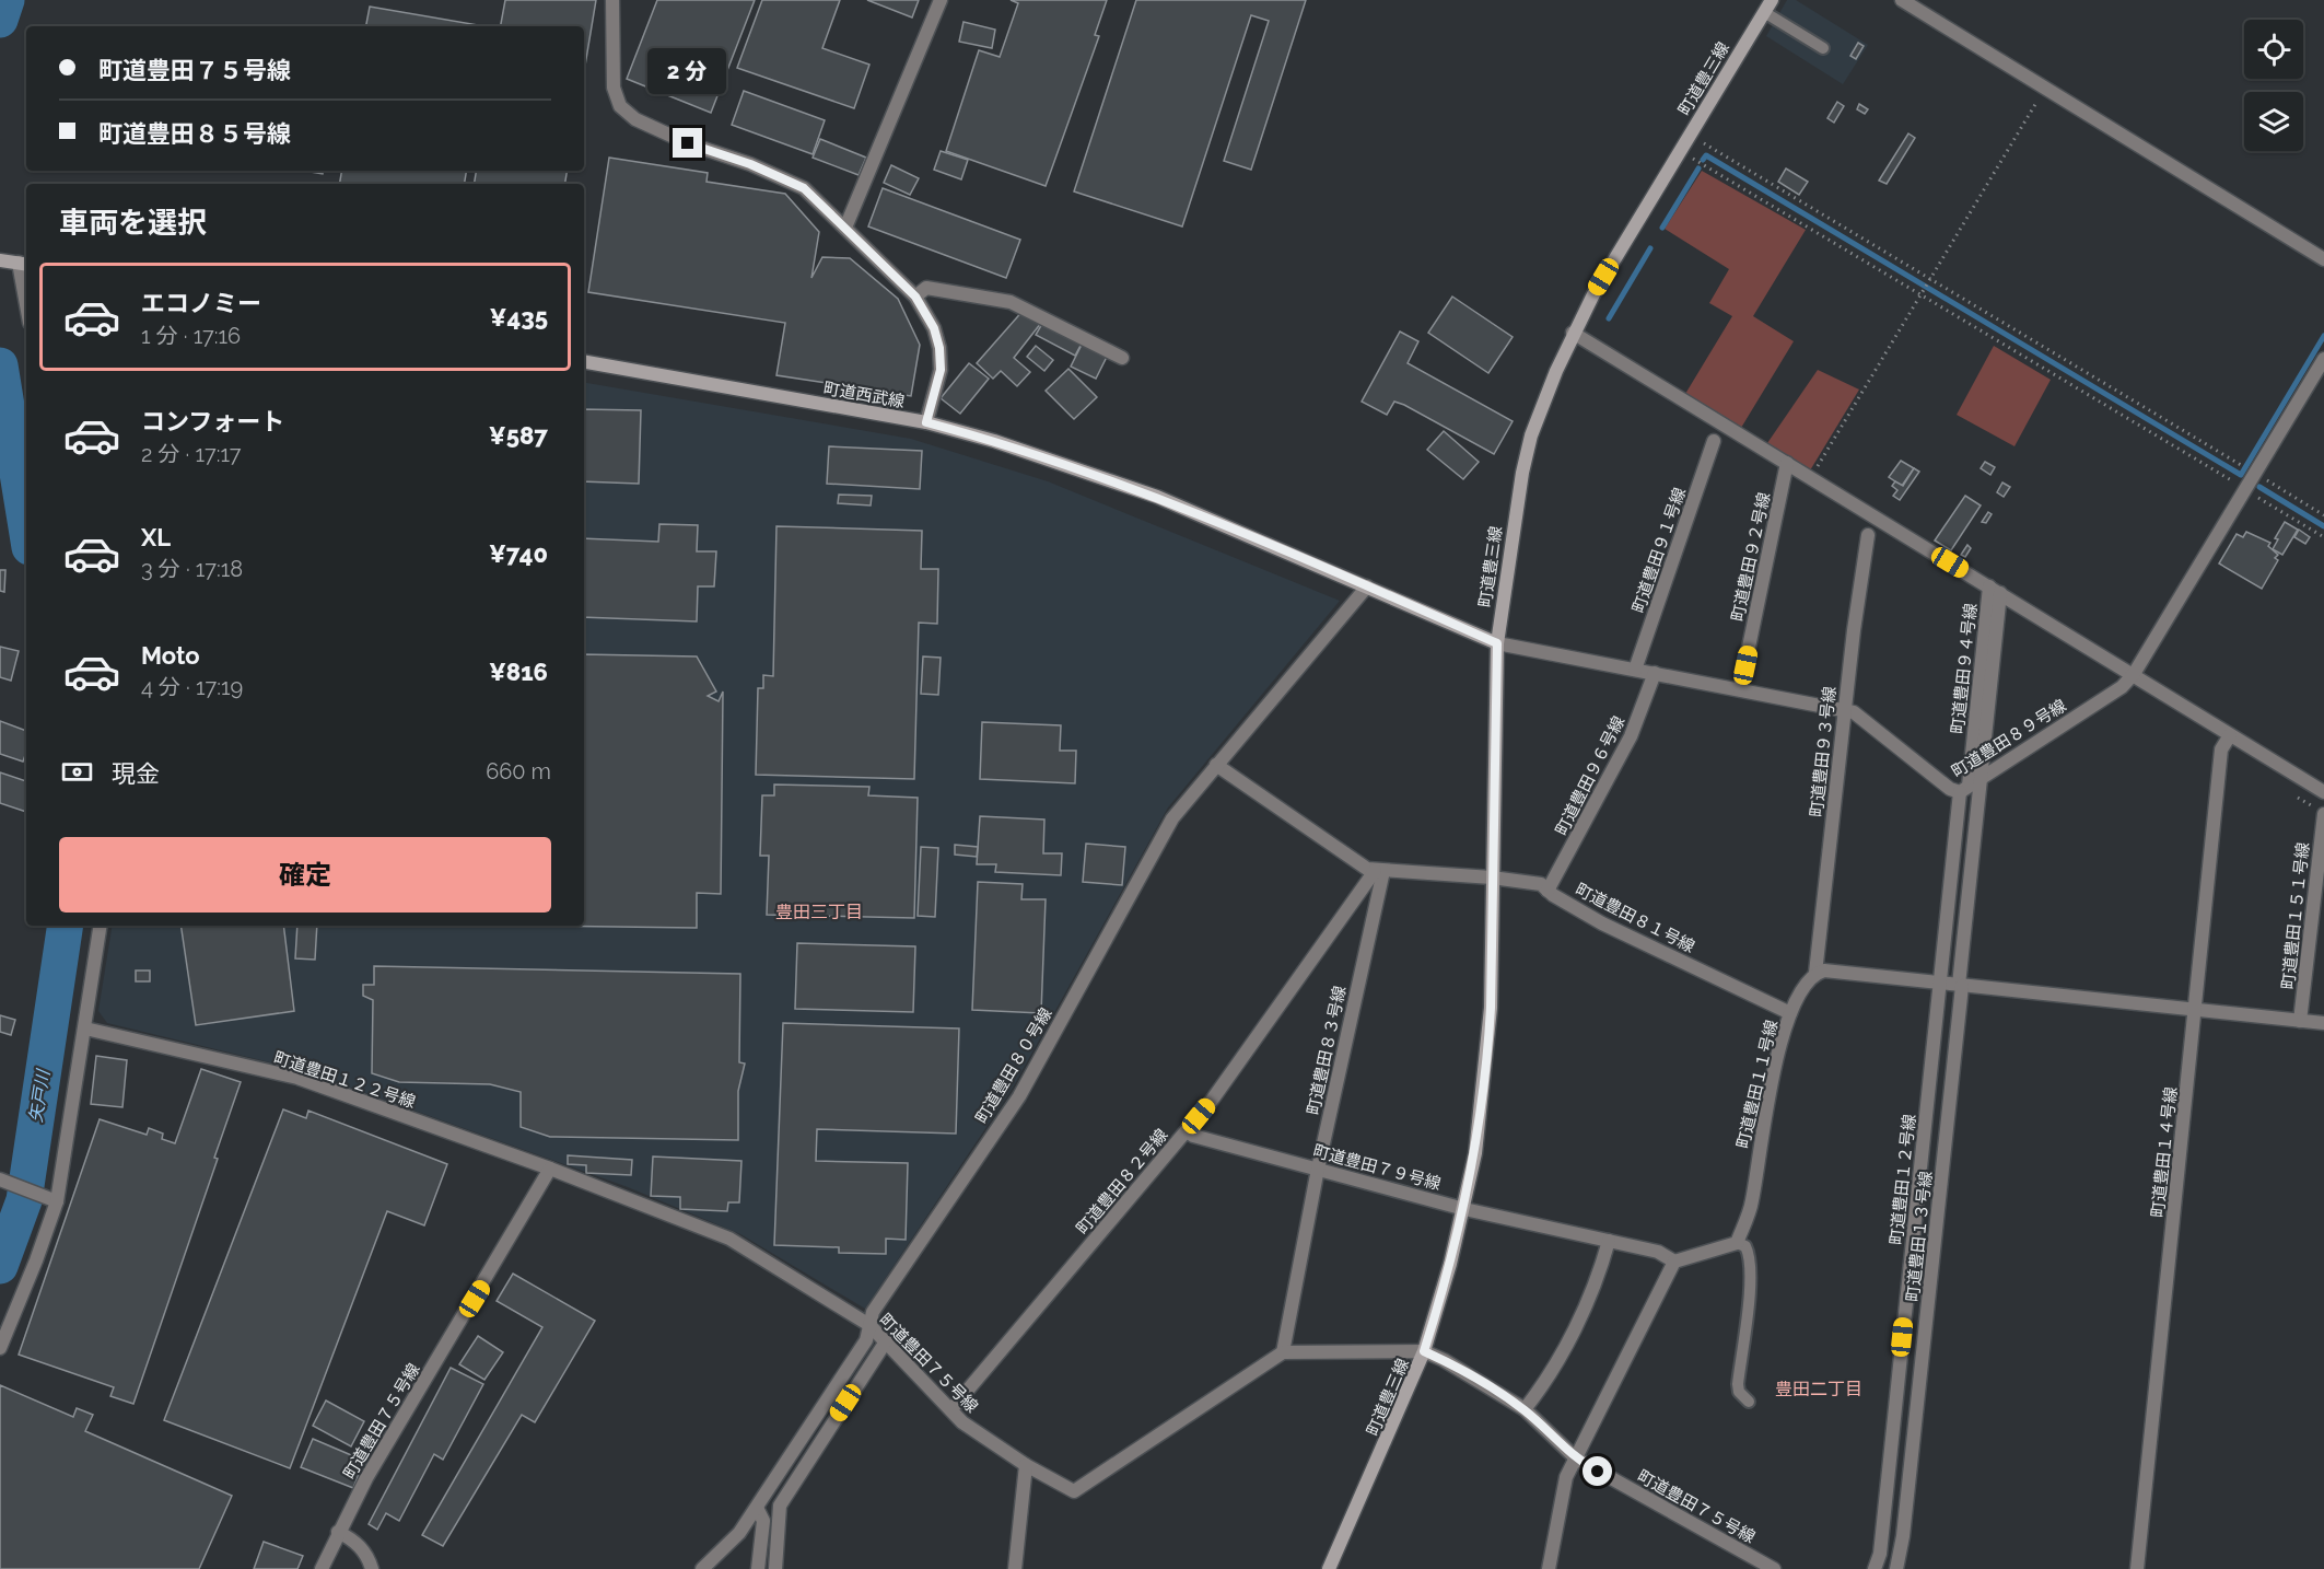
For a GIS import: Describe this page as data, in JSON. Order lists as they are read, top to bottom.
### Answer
{
  "streets": {
    "street": [
      "町道豊三線",
      "町道西武線",
      "町道豊田９１号線",
      "町道豊田９２号線",
      "町道豊田９４号線",
      "町道豊田８９号線",
      "町道豊田９３号線",
      "町道豊田９６号線",
      "町道豊田１５１号線",
      "町道豊田８１号線",
      "町道豊田８３号線",
      "町道豊田８０号線",
      "町道豊田１２２号線",
      "町道豊田１１号線",
      "町道豊田１４号線",
      "町道豊田７９号線",
      "町道豊田１２号線",
      "町道豊田８２号線",
      "町道豊田１３号線",
      "町道豊田７５号線"
    ]
  },
  "crossings": [
    ["町道豊三線", "町道西武線"],
    ["町道豊三線", "町道豊田８９号線"],
    ["町道豊三線", "町道豊田８１号線"],
    ["町道豊三線", "町道豊田７９号線"],
    ["町道豊三線", "町道豊田７５号線"],
    ["町道西武線", "町道豊田８９号線"],
    ["町道西武線", "町道豊田８０号線"],
    ["町道豊田９１号線", "町道豊田８９号線"],
    ["町道豊田９２号線", "町道豊田８９号線"],
    ["町道豊田９４号線", "町道豊田８９号線"],
    ["町道豊田９４号線", "町道豊田１２号線"],
    ["町道豊田９４号線", "町道豊田１３号線"],
    ["町道豊田８９号線", "町道豊田９３号線"],
    ["町道豊田８９号線", "町道豊田９６号線"],
    ["町道豊田８９号線", "町道豊田１２号線"],
    ["町道豊田８９号線", "町道豊田１３号線"],
    ["町道豊田９３号線", "町道豊田１１号線"],
    ["町道豊田９６号線", "町道豊田８１号線"],
    ["町道豊田８１号線", "町道豊田８３号線"],
    ["町道豊田８１号線", "町道豊田８０号線"],
    ["町道豊田８１号線", "町道豊田１１号線"],
    ["町道豊田８１号線", "町道豊田８２号線"],
    ["町道豊田８３号線", "町道豊田７９号線"],
    ["町道豊田８３号線", "町道豊田８２号線"],
    ["町道豊田８３号線", "町道豊田７５号線"],
    ["町道豊田８０号線", "町道豊田７５号線"],
    ["町道豊田１２２号線", "町道豊田７５号線"],
    ["町道豊田７９号線", "町道豊田８２号線"],
    ["町道豊田１２号線", "町道豊田１３号線"],
    ["町道豊田８２号線", "町道豊田７５号線"]
  ],
  "districts": ["豊田三丁目", "豊田二丁目"],
  "water": ["矢戸川"],
  "page": {
    "banner": ["町道豊田７５号線", "町道豊田８５号線"],
    "bubble": "2 分",
    "heading": "車両を選択",
    "list": [
      {
        "name": "エコノミー",
        "note": "1 分 · 17:16",
        "value": "¥435"
      },
      {
        "name": "コンフォート",
        "note": "2 分 · 17:17",
        "value": "¥587"
      },
      {
        "name": "XL",
        "note": "3 分 · 17:18",
        "value": "¥740"
      },
      {
        "name": "Moto",
        "note": "4 分 · 17:19",
        "value": "¥816"
      }
    ],
    "pay": ["現金", "660 m"],
    "buttons": "確定"
  }
}
